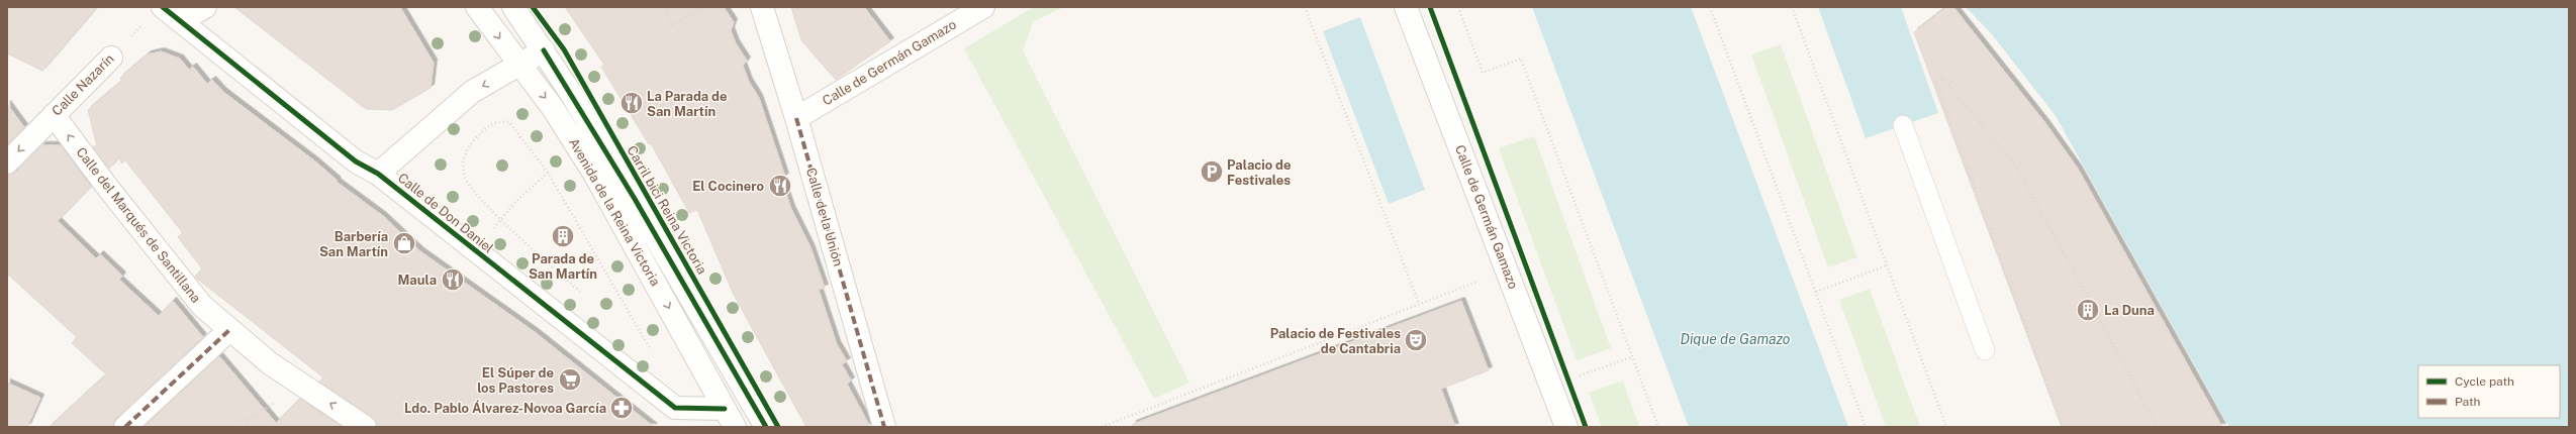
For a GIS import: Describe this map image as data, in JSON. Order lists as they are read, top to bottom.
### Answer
{
  "streets": {
    "street": [
      "Calle de Germán Gamazo",
      "Calle Nazarín",
      "Avenida de la Reina Victoria",
      "Calle de Don Daniel",
      "Calle de la Unión",
      "Calle del Marqués de Santillana"
    ],
    "cycle path": ["Carril bici Reina Victoria"]
  },
  "crossings": [
    ["Calle de Germán Gamazo", "Calle de la Unión"],
    ["Calle Nazarín", "Calle del Marqués de Santillana"],
    ["Avenida de la Reina Victoria", "Calle de Don Daniel"]
  ],
  "one_way": ["Calle del Marqués de Santillana"],
  "water": ["Dique de Gamazo"],
  "places": {
    "restaurant": ["La Parada de San Martín", "El Cocinero", "Maula"],
    "parking": ["Palacio de Festivales"],
    "building": ["Parada de San Martín", "La Duna"],
    "shop": ["Barbería San Martín"],
    "theatre": ["Palacio de Festivales de Cantabria"],
    "supermarket": ["El Súper de los Pastores"],
    "pharmacy": ["Ldo. Pablo Álvarez-Novoa García"]
  },
  "legend": ["Cycle path", "Path"]
}
